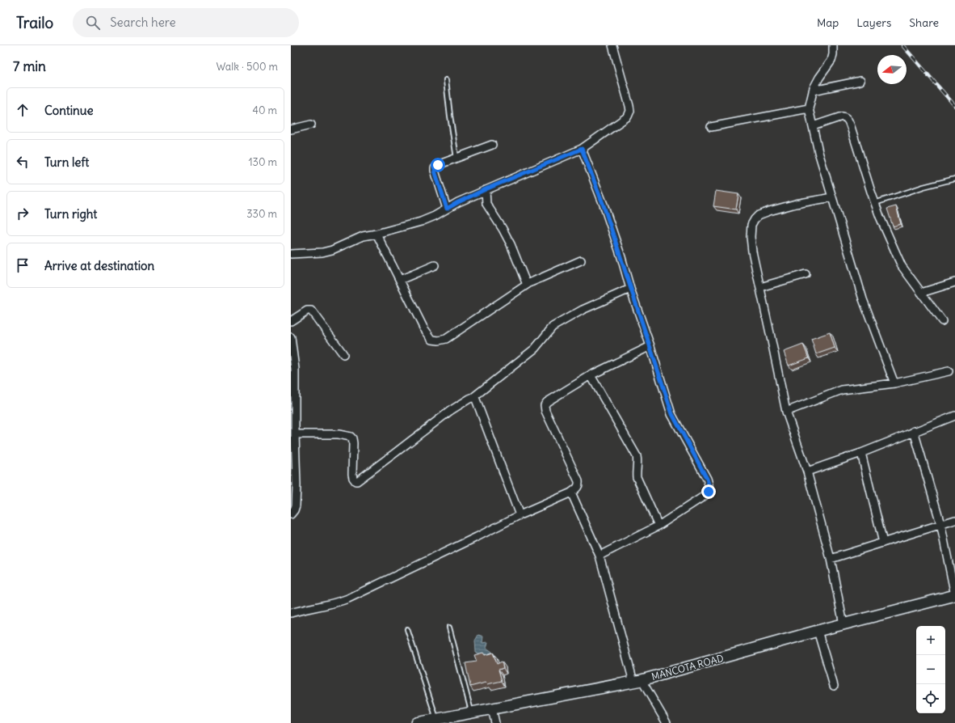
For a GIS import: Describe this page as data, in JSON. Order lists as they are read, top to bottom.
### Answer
{
  "streets": {
    "main road": ["MANCOTA ROAD"]
  },
  "north": "left",
  "page": {
    "header": "Trailo",
    "search": "Search here",
    "nav": ["Map", "Layers", "Share"],
    "heading": ["7 min", "Walk · 500 m"],
    "list": [
      ["Continue", "40 m"],
      ["Turn left", "130 m"],
      ["Turn right", "330 m"],
      "Arrive at destination"
    ],
    "map_buttons": ["+", "−"]
  }
}
